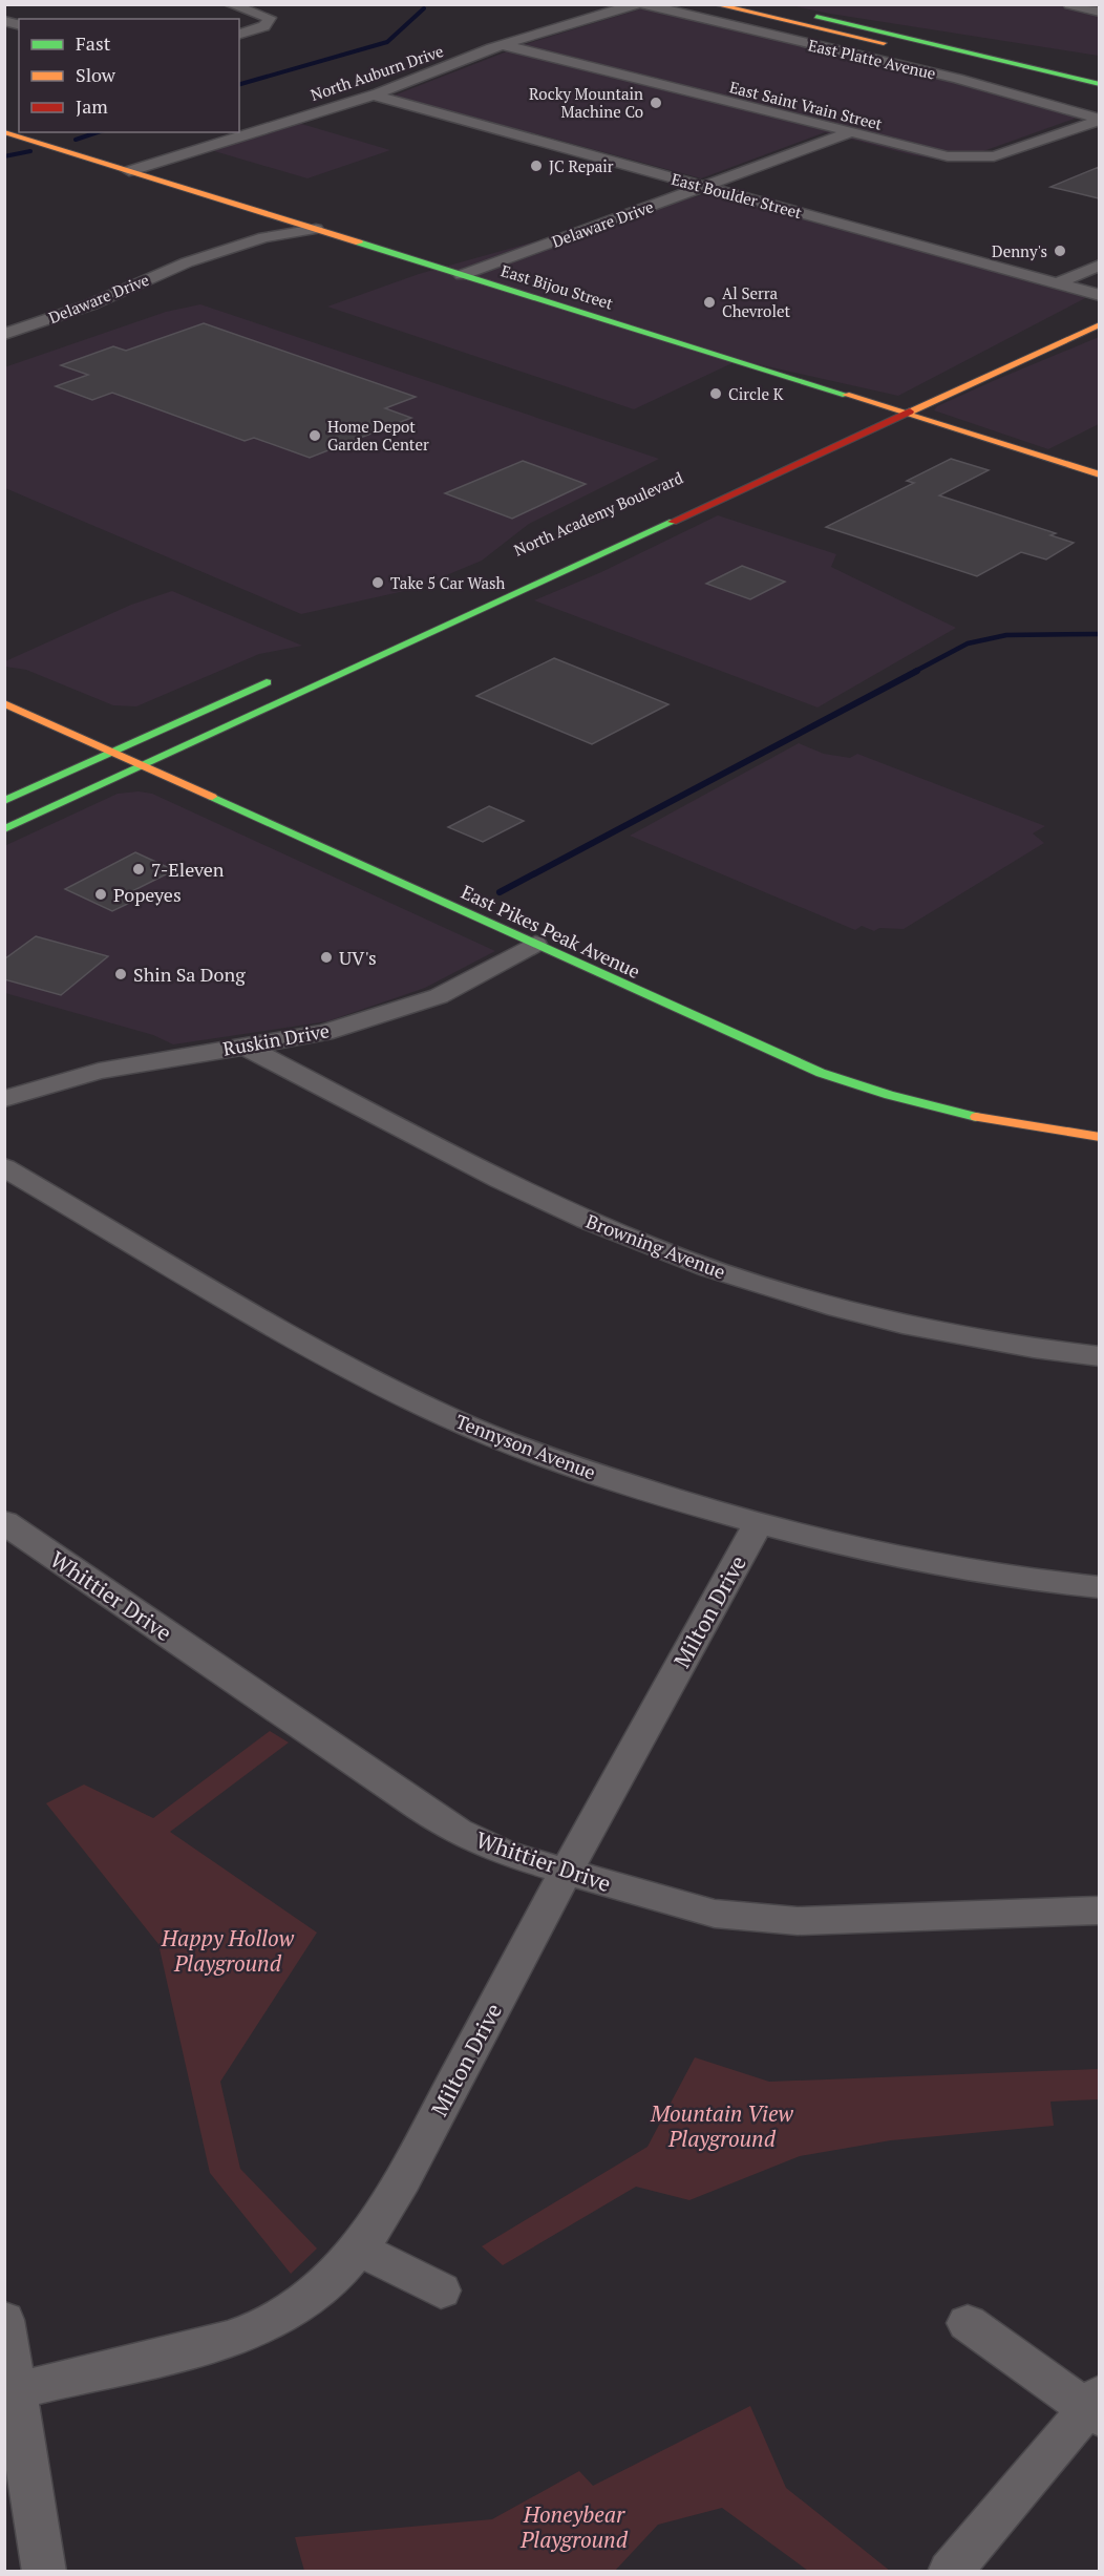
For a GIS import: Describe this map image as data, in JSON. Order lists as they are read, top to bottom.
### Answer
{
  "streets": {
    "main road": [
      "East Platte Avenue",
      "East Bijou Street",
      "North Academy Boulevard",
      "East Pikes Peak Avenue"
    ],
    "street": [
      "North Auburn Drive",
      "East Saint Vrain Street",
      "East Boulder Street",
      "Delaware Drive",
      "Ruskin Drive",
      "Browning Avenue",
      "Tennyson Avenue",
      "Whittier Drive",
      "Milton Drive"
    ]
  },
  "crossings": [
    ["East Platte Avenue", "East Saint Vrain Street"],
    ["North Auburn Drive", "East Saint Vrain Street"],
    ["North Auburn Drive", "East Boulder Street"],
    ["North Auburn Drive", "East Bijou Street"],
    ["East Saint Vrain Street", "Delaware Drive"],
    ["East Boulder Street", "Delaware Drive"],
    ["Delaware Drive", "East Bijou Street"],
    ["East Bijou Street", "North Academy Boulevard"],
    ["North Academy Boulevard", "East Pikes Peak Avenue"],
    ["East Pikes Peak Avenue", "Ruskin Drive"],
    ["Ruskin Drive", "Browning Avenue"],
    ["Tennyson Avenue", "Milton Drive"],
    ["Whittier Drive", "Milton Drive"]
  ],
  "parks": ["Happy Hollow Playground", "Mountain View Playground", "Honeybear Playground"],
  "places": [
    "Rocky Mountain Machine Co",
    "JC Repair",
    "Denny's",
    "Al Serra Chevrolet",
    "Circle K",
    "Home Depot Garden Center",
    "Take 5 Car Wash",
    "7-Eleven",
    "Popeyes",
    "UV's",
    "Shin Sa Dong"
  ],
  "legend": ["Fast", "Slow", "Jam"]
}
